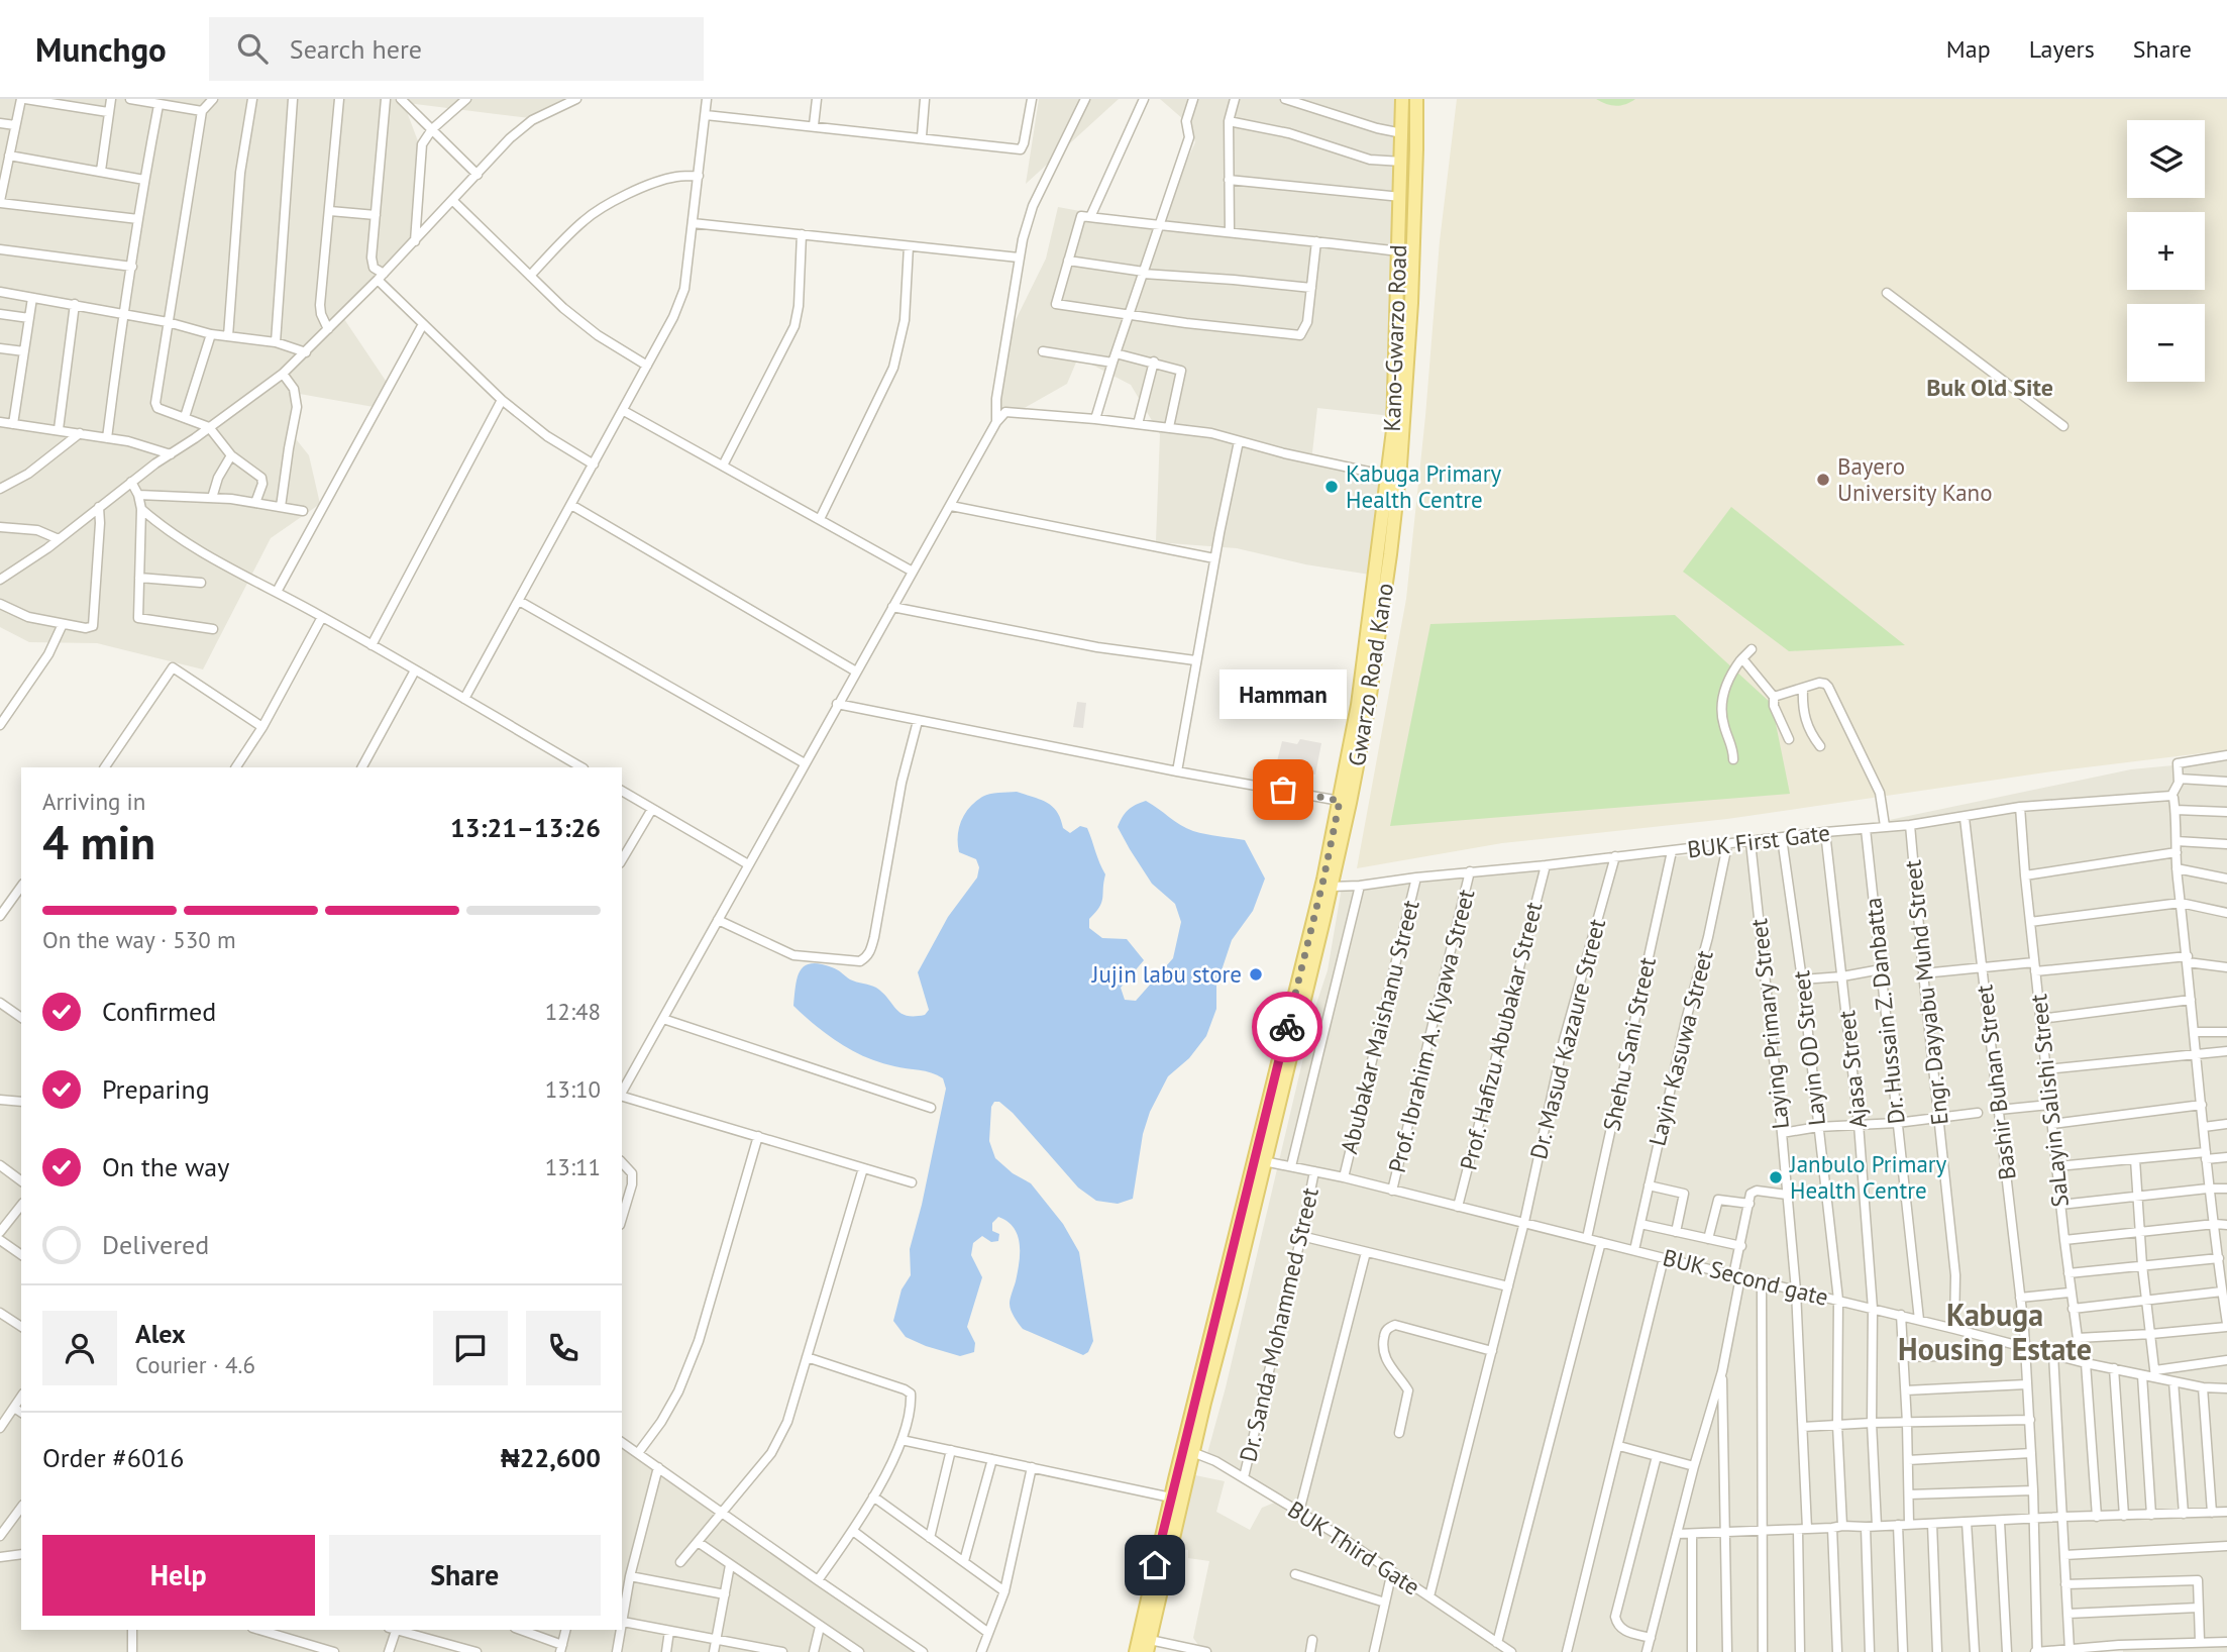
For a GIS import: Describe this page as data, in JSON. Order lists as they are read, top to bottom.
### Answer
{
  "streets": {
    "main road": ["Kano-Gwarzo Road", "Gwarzo Road Kano"],
    "street": [
      "BUK First Gate",
      "Engr. Dayyabu Muhd Street",
      "Dr. Hussain Z. Danbatta",
      "Laying Primary Street",
      "Abubakar Maishanu Street",
      "Prof. Ibrahim A. Kiyawa Street",
      "Prof. Hafizu Abubakar Street",
      "Dr. Masud Kazaure Street",
      "Shehu Sani Street",
      "Layin Kasuwa Street",
      "Layin OD Street",
      "Ajasa Street",
      "Bashir Buhan Street",
      "SaLayin Salishi Street",
      "BUK Second gate",
      "Dr. Sanda Mohammed Street",
      "BUK Third Gate"
    ]
  },
  "crossings": [
    ["Kano-Gwarzo Road", "Gwarzo Road Kano"],
    ["Gwarzo Road Kano", "BUK First Gate"],
    ["Gwarzo Road Kano", "BUK Second gate"],
    ["Gwarzo Road Kano", "BUK Third Gate"],
    ["BUK First Gate", "Engr. Dayyabu Muhd Street"],
    ["BUK First Gate", "Dr. Hussain Z. Danbatta"],
    ["BUK First Gate", "Laying Primary Street"],
    ["BUK First Gate", "Abubakar Maishanu Street"],
    ["BUK First Gate", "Prof. Ibrahim A. Kiyawa Street"],
    ["BUK First Gate", "Prof. Hafizu Abubakar Street"],
    ["BUK First Gate", "Dr. Masud Kazaure Street"],
    ["BUK First Gate", "Shehu Sani Street"],
    ["BUK First Gate", "Layin Kasuwa Street"],
    ["BUK First Gate", "Layin OD Street"],
    ["BUK First Gate", "Ajasa Street"],
    ["BUK First Gate", "Bashir Buhan Street"],
    ["BUK First Gate", "SaLayin Salishi Street"],
    ["Engr. Dayyabu Muhd Street", "BUK Second gate"],
    ["Dr. Hussain Z. Danbatta", "BUK Second gate"],
    ["Laying Primary Street", "BUK Second gate"],
    ["Abubakar Maishanu Street", "BUK Second gate"],
    ["Prof. Ibrahim A. Kiyawa Street", "BUK Second gate"],
    ["Prof. Hafizu Abubakar Street", "BUK Second gate"],
    ["Dr. Masud Kazaure Street", "BUK Second gate"],
    ["Dr. Masud Kazaure Street", "BUK Third Gate"],
    ["Shehu Sani Street", "BUK Second gate"],
    ["Layin Kasuwa Street", "BUK Second gate"],
    ["Layin OD Street", "BUK Second gate"],
    ["Ajasa Street", "BUK Second gate"],
    ["Bashir Buhan Street", "BUK Second gate"],
    ["SaLayin Salishi Street", "BUK Second gate"],
    ["BUK Second gate", "Dr. Sanda Mohammed Street"],
    ["Dr. Sanda Mohammed Street", "BUK Third Gate"]
  ],
  "districts": ["Buk Old Site", "Kabuga Housing Estate"],
  "places": [
    "Bayero University Kano",
    "Kabuga Primary Health Centre",
    "Hamman",
    "Jujin labu store",
    "Janbulo Primary Health Centre"
  ],
  "page": {
    "header": "Munchgo",
    "search": "Search here",
    "nav": ["Map", "Layers", "Share"],
    "map_buttons": ["+", "−"],
    "bubble": "Hamman",
    "heading": ["4 min", "Arriving in", "13:21–13:26"],
    "panel": [
      "Alex",
      "Courier · 4.6",
      "Order #6016",
      "₦22,600"
    ],
    "bar": "On the way · 530 m",
    "list": [
      ["Confirmed", "12:48"],
      ["Preparing", "13:10"],
      ["On the way", "13:11"],
      "Delivered"
    ],
    "buttons": ["Help", "Share"]
  }
}
